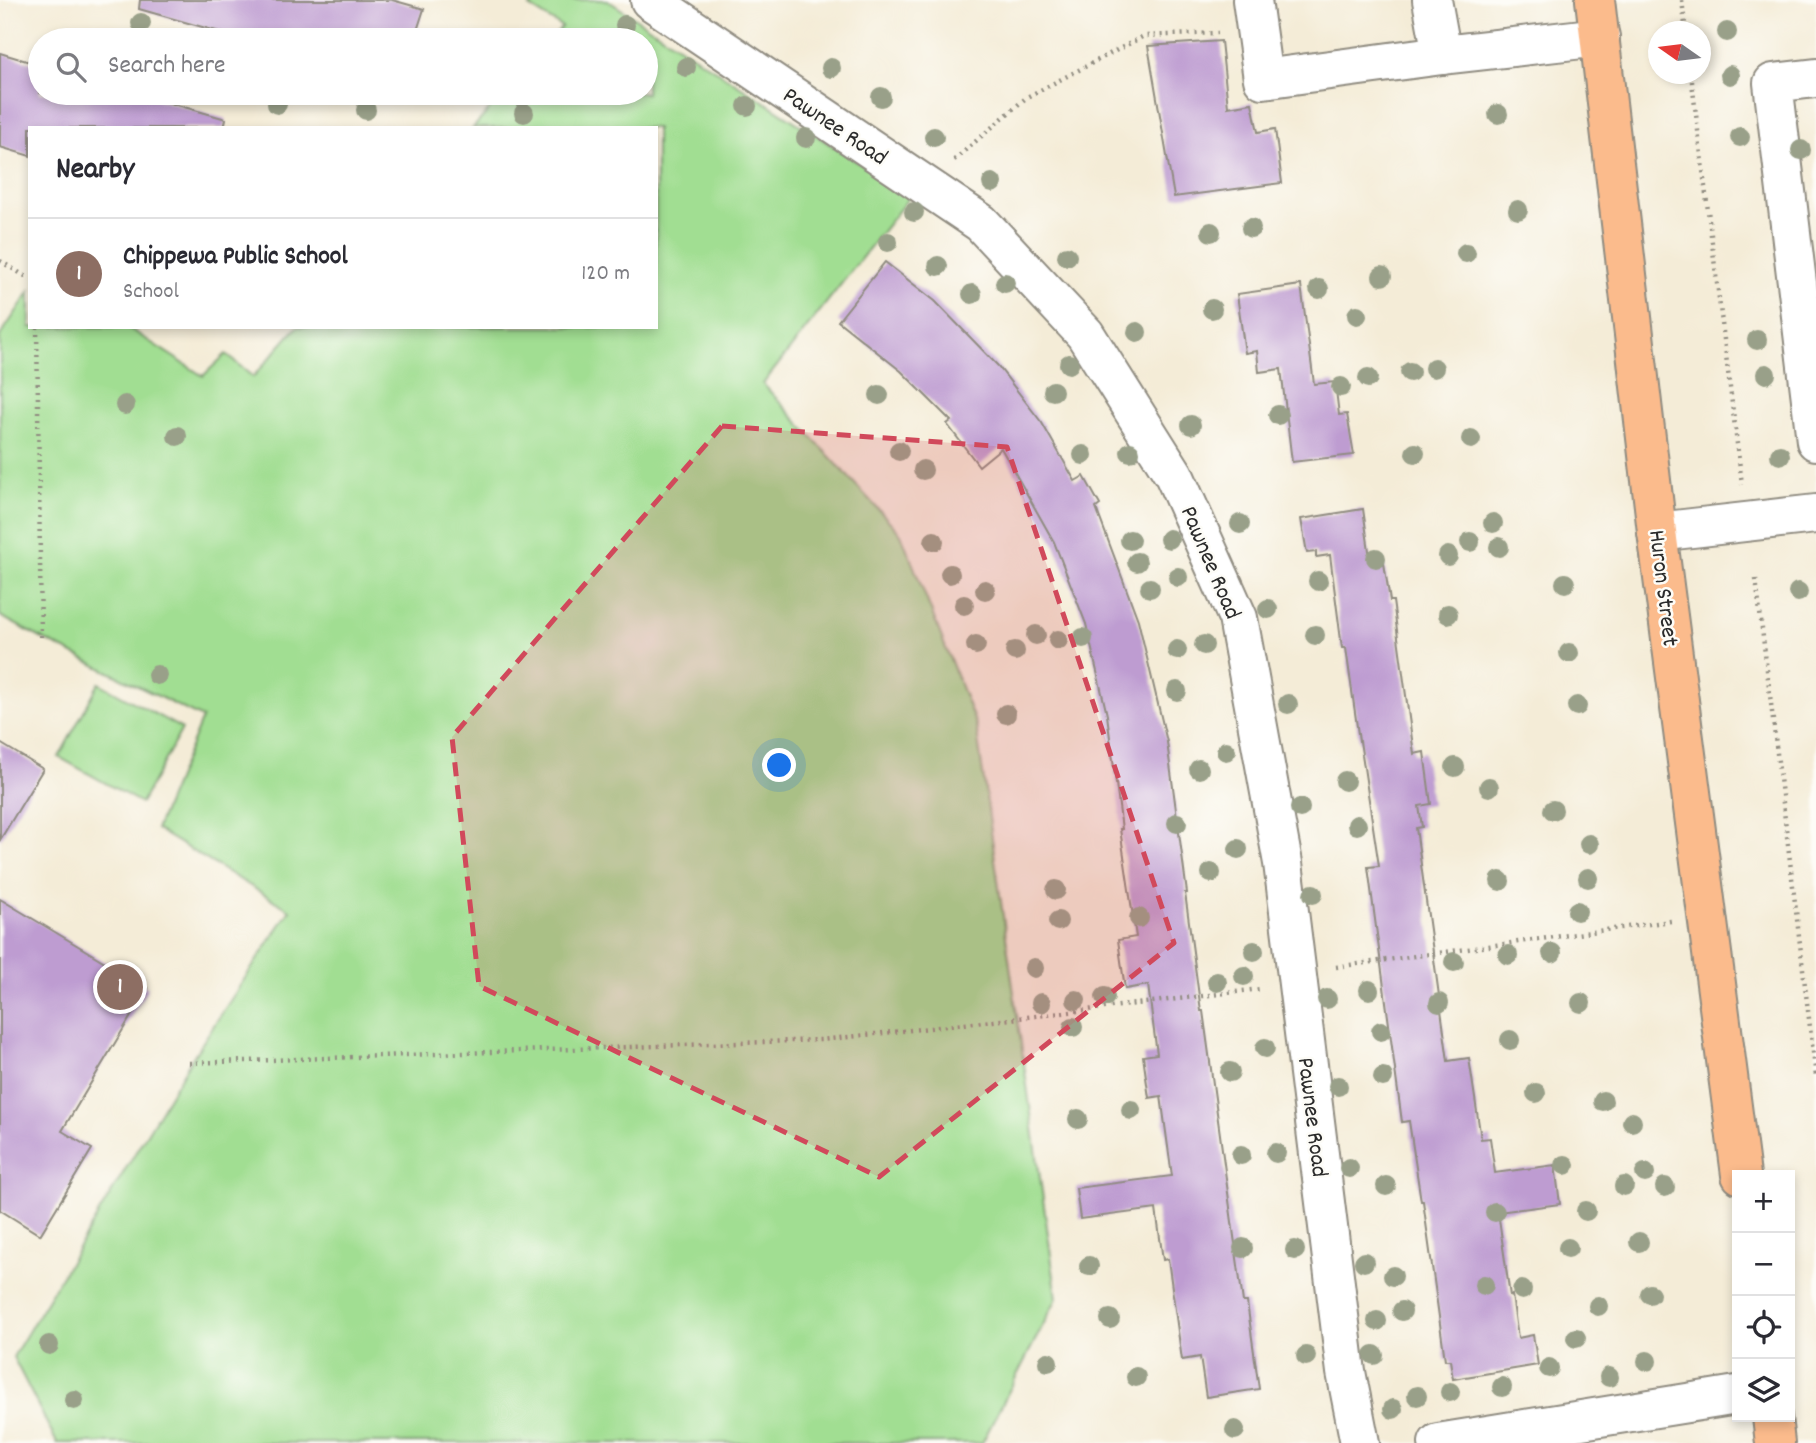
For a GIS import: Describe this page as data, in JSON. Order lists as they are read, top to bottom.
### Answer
{
  "streets": {
    "main road": ["Huron Street"],
    "street": ["Pawnee Road"]
  },
  "north": "left",
  "page": {
    "search": "Search here",
    "heading": "Nearby",
    "list": [
      {
        "mark": "1",
        "name": "Chippewa Public School",
        "note": "School",
        "value": "120 m"
      }
    ],
    "pins": "1",
    "map_buttons": ["+", "−"]
  }
}
